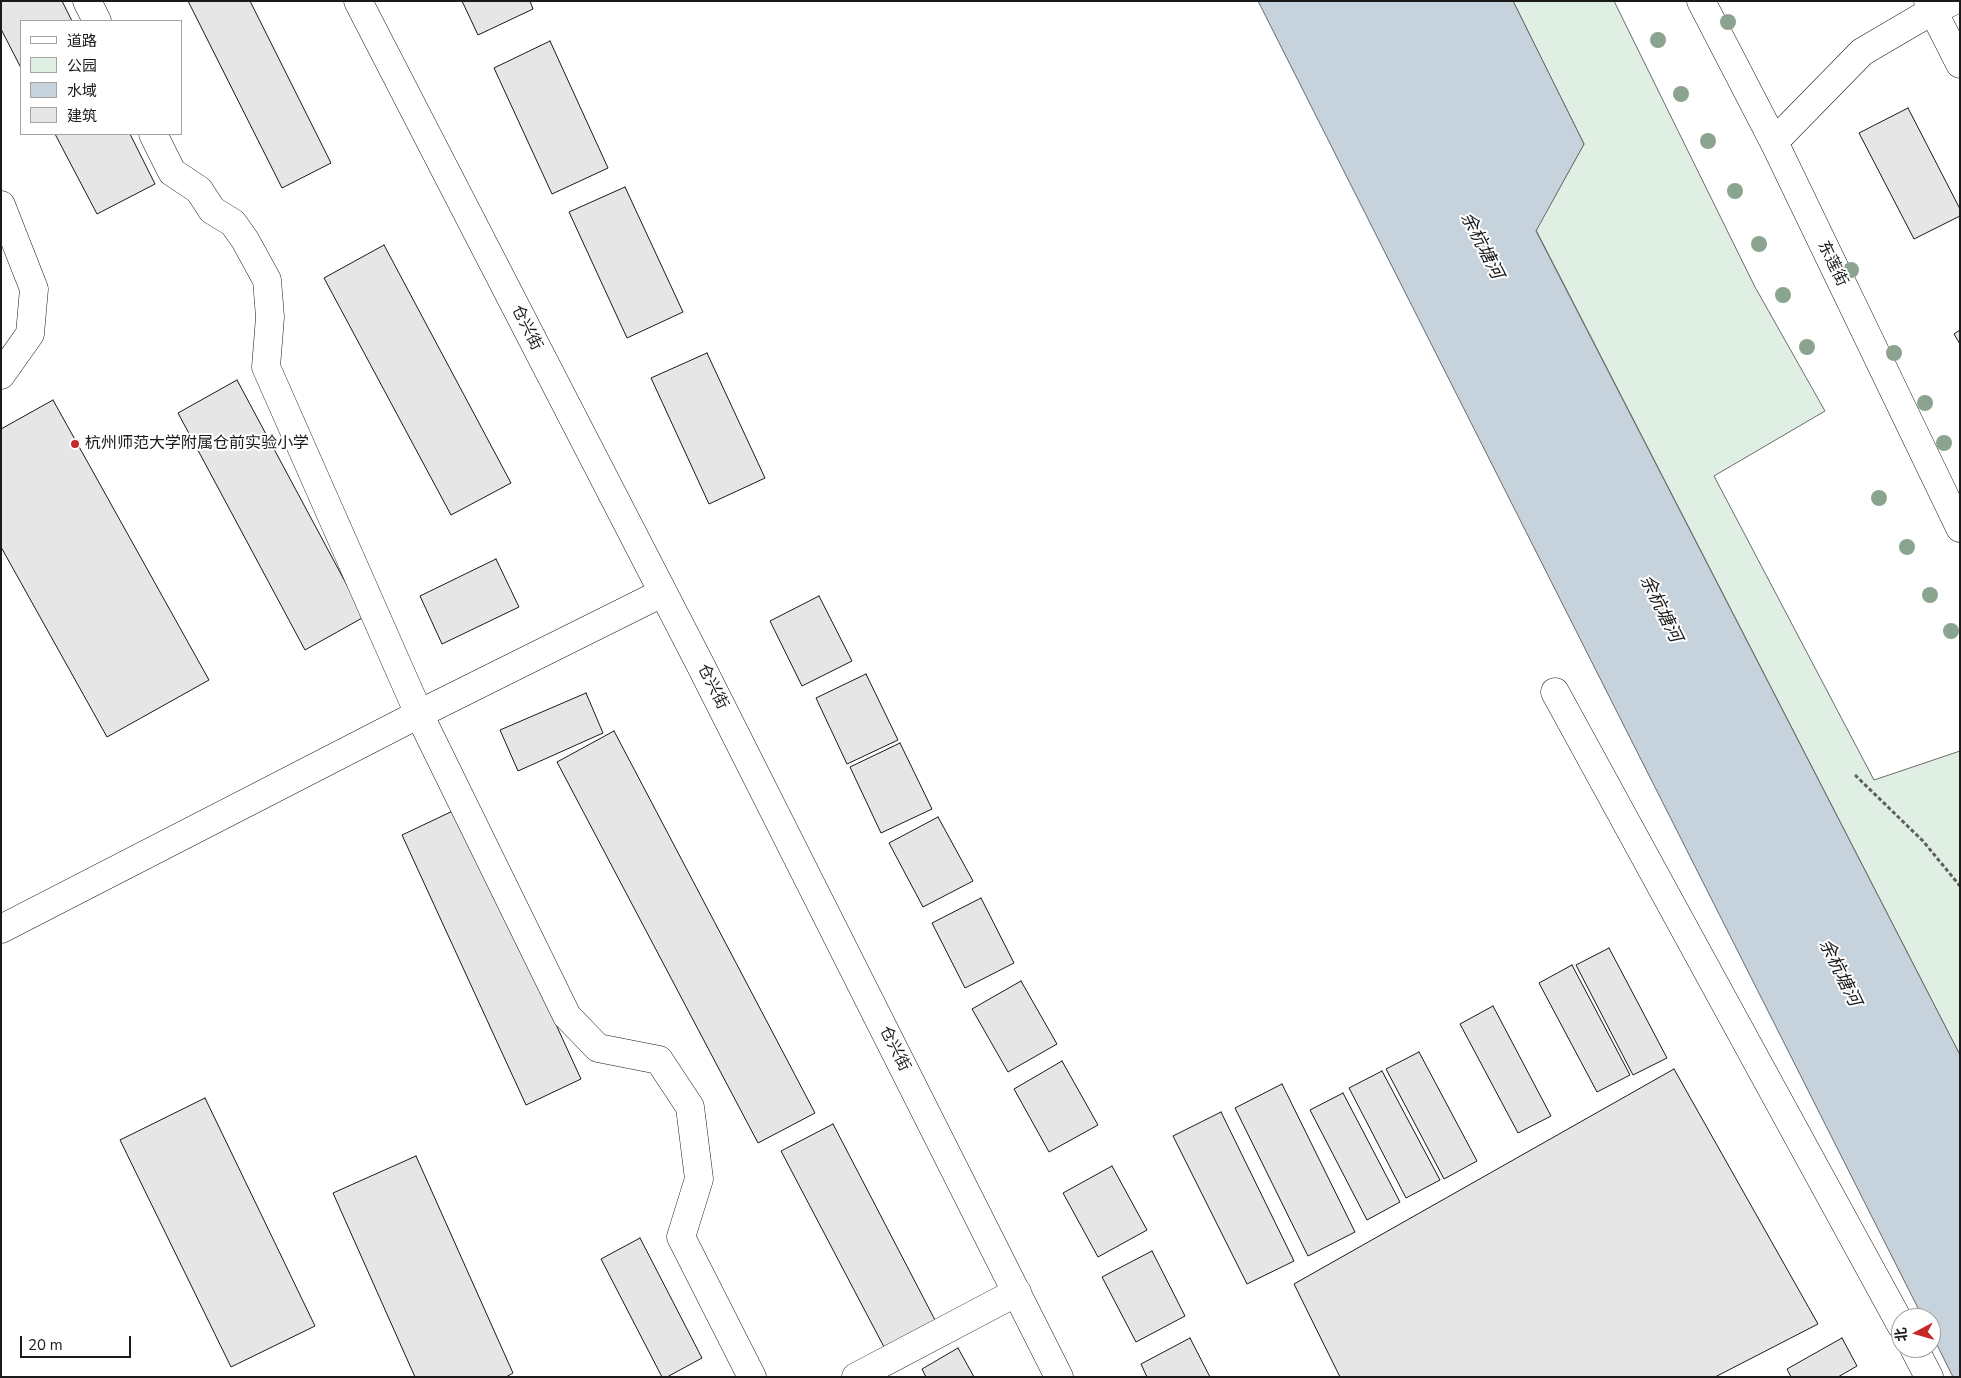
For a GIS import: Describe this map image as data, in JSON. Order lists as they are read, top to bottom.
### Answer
{
  "streets": {
    "street": ["东莲街", "仓兴街"]
  },
  "water": ["余杭塘河"],
  "places": ["杭州师范大学附属仓前实验小学"],
  "legend": [
    "道路",
    "公园",
    "水域",
    "建筑"
  ],
  "scale_bar": "20 m",
  "north": "left"
}
